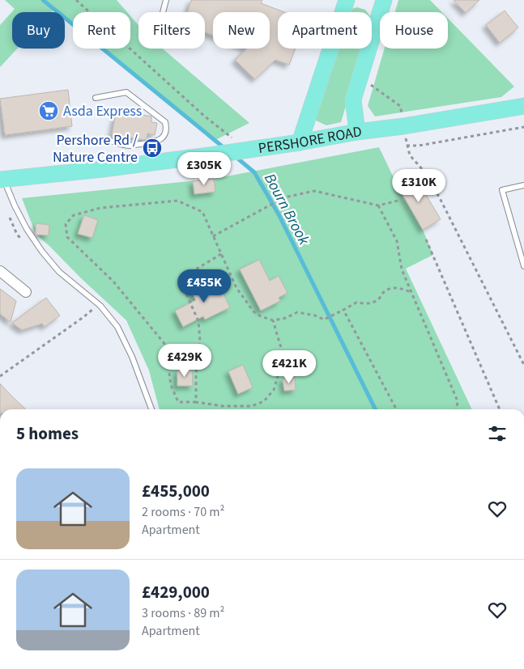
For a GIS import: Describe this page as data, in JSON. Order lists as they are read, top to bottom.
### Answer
{
  "streets": {
    "main road": ["PERSHORE ROAD"]
  },
  "water": ["Bourn Brook"],
  "places": {
    "supermarket": ["Asda Express"],
    "bus stop": ["Pershore Rd / Nature Centre"]
  },
  "page": {
    "chip": [
      "Buy",
      "Rent",
      "Filters",
      "New",
      "Apartment",
      "House"
    ],
    "price": [
      "£305K",
      "£310K",
      "£455K",
      "£429K",
      "£421K"
    ],
    "heading": "5 homes",
    "list": [
      {
        "name": "£455,000",
        "note": "2 rooms · 70 m² · Apartment"
      },
      {
        "name": "£429,000",
        "note": "3 rooms · 89 m² · Apartment"
      }
    ]
  }
}
